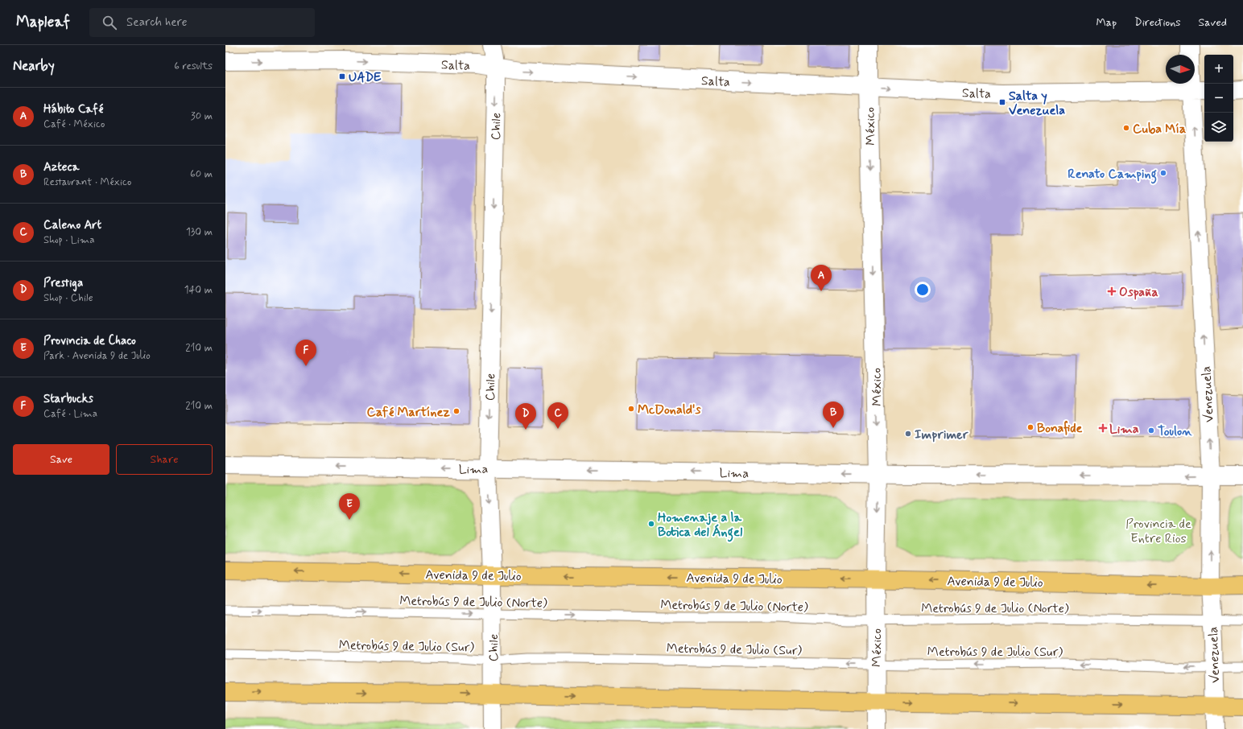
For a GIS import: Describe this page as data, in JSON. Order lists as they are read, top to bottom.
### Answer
{
  "streets": {
    "highway": ["Avenida 9 de Julio"],
    "street": [
      "Salta",
      "Chile",
      "México",
      "Venezuela",
      "Lima"
    ],
    "lane": ["Metrobús 9 de Julio (Norte)", "Metrobús 9 de Julio (Sur)"]
  },
  "crossings": [
    ["Salta", "Chile"],
    ["Salta", "México"],
    ["Salta", "Venezuela"],
    ["Chile", "Lima"],
    ["Chile", "Avenida 9 de Julio"],
    ["Chile", "Metrobús 9 de Julio (Norte)"],
    ["Chile", "Metrobús 9 de Julio (Sur)"],
    ["México", "Lima"],
    ["México", "Avenida 9 de Julio"],
    ["México", "Metrobús 9 de Julio (Norte)"],
    ["México", "Metrobús 9 de Julio (Sur)"],
    ["Venezuela", "Lima"],
    ["Venezuela", "Avenida 9 de Julio"],
    ["Venezuela", "Metrobús 9 de Julio (Norte)"],
    ["Venezuela", "Metrobús 9 de Julio (Sur)"]
  ],
  "one_way": [
    "Salta",
    "Chile",
    "México",
    "Venezuela",
    "Lima",
    "Metrobús 9 de Julio (Norte)",
    "Metrobús 9 de Julio (Sur)"
  ],
  "parks": ["Provincia de Entre Rios"],
  "places": {
    "transit": ["UADE", "Salta y Venezuela"],
    "other": [
      "Cuba Mía",
      "Renato Camping",
      "McDonald's",
      "Café Martínez",
      "Bonafide",
      "Toulon",
      "Imprimer",
      "Homenaje a la Botica del Ángel"
    ],
    "health": ["Ospaña", "Lima"]
  },
  "north": "right",
  "page": {
    "header": "Mapleaf",
    "search": "Search here",
    "nav": ["Map", "Directions", "Saved"],
    "heading": ["Nearby", "6 results"],
    "map_buttons": ["+", "−"],
    "list": [
      {
        "mark": "A",
        "name": "Hábito Café",
        "note": "Café · México",
        "value": "30 m"
      },
      {
        "mark": "B",
        "name": "Azteca",
        "note": "Restaurant · México",
        "value": "60 m"
      },
      {
        "mark": "C",
        "name": "Caleno Art",
        "note": "Shop · Lima",
        "value": "130 m"
      },
      {
        "mark": "D",
        "name": "Prestiga",
        "note": "Shop · Chile",
        "value": "140 m"
      },
      {
        "mark": "E",
        "name": "Provincia de Chaco",
        "note": "Park · Avenida 9 de Julio",
        "value": "210 m"
      },
      {
        "mark": "F",
        "name": "Starbucks",
        "note": "Café · Lima",
        "value": "210 m"
      }
    ],
    "pins": [
      "A",
      "F",
      "B",
      "C",
      "D",
      "E"
    ],
    "buttons": ["Save", "Share"]
  }
}
